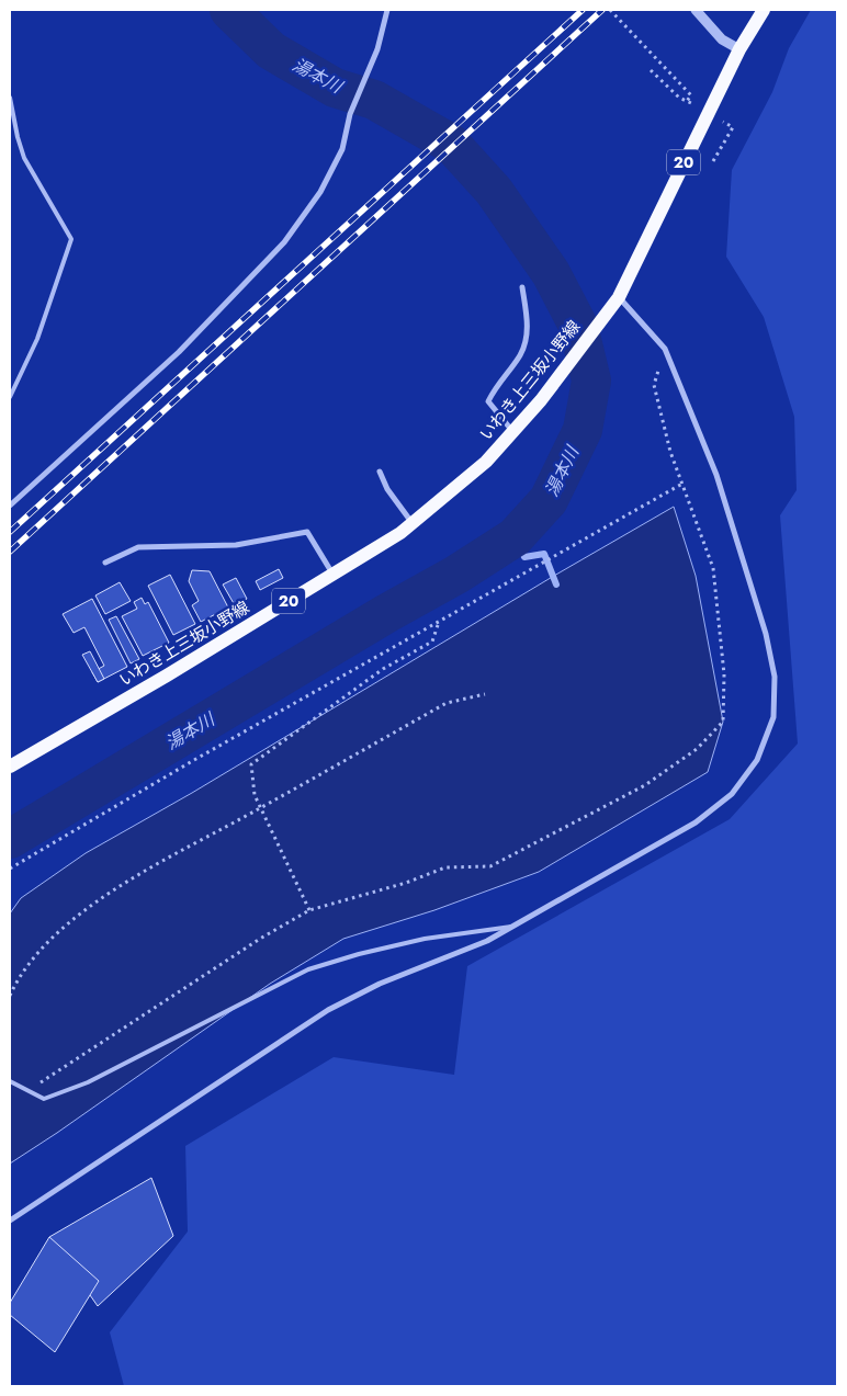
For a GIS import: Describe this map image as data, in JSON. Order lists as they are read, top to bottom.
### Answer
{
  "streets": {
    "main road": ["20", "いわき上三坂小野線"]
  },
  "crossings": [
    ["20", "いわき上三坂小野線"]
  ],
  "water": ["湯本川"]
}
